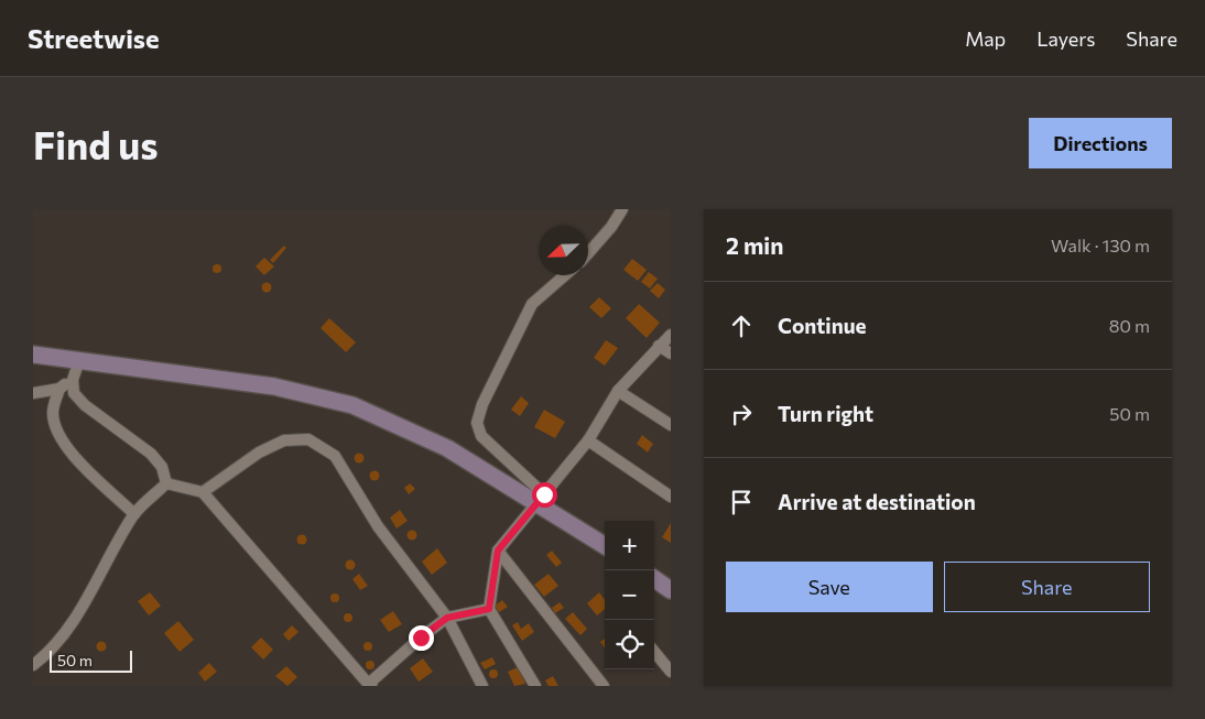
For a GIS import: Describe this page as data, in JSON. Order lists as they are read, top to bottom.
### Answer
{
  "scale_bar": "50 m",
  "north": "bottom left",
  "page": {
    "header": "Streetwise",
    "nav": ["Map", "Layers", "Share"],
    "buttons": [
      "Directions",
      ["Save", "Share"]
    ],
    "title": "Find us",
    "heading": ["2 min", "Walk · 130 m"],
    "list": [
      ["Continue", "80 m"],
      ["Turn right", "50 m"],
      "Arrive at destination"
    ],
    "map_buttons": ["+", "−"],
    "scale": "50 m"
  }
}
